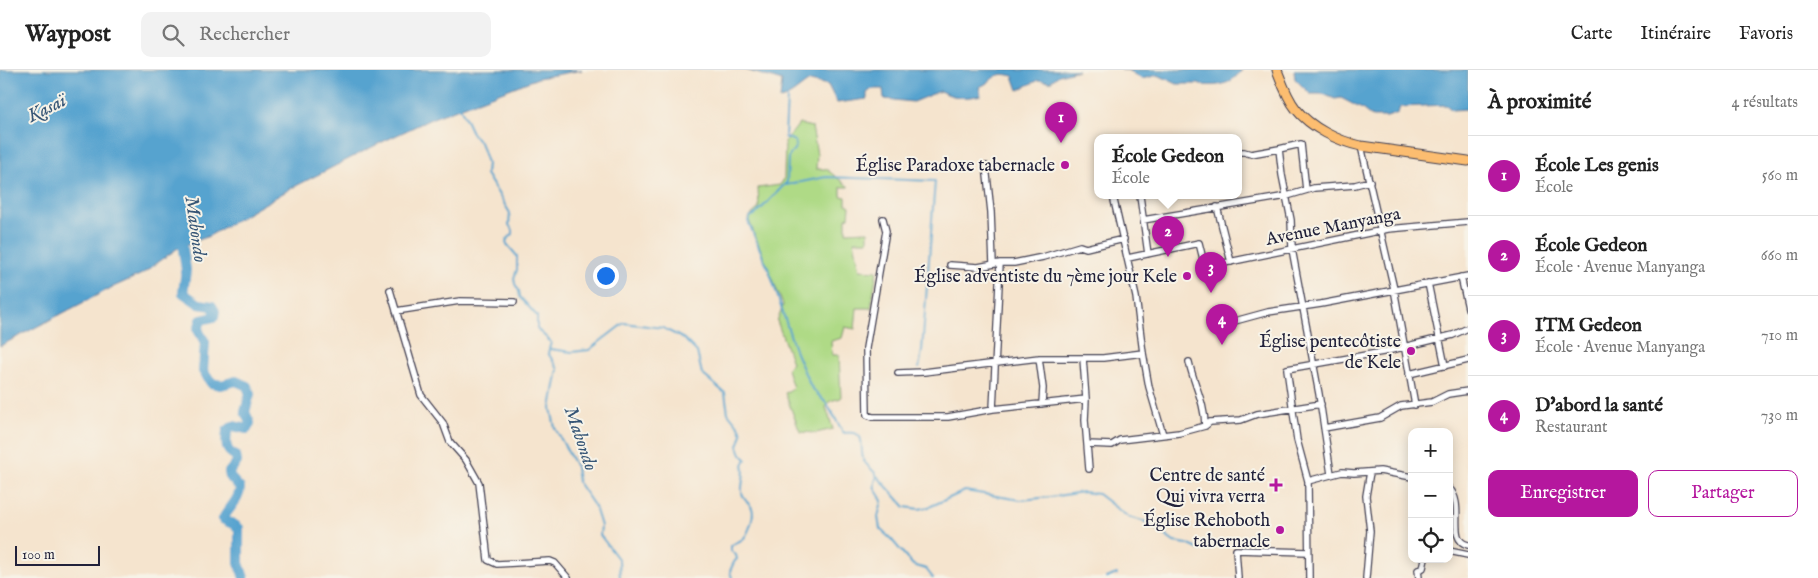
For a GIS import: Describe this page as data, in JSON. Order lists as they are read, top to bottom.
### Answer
{
  "streets": {
    "street": ["Avenue Manyanga"]
  },
  "water": ["Kasaï", "Mabondo"],
  "places": {
    "other": [
      "Église Paradoxe tabernacle",
      "Église adventiste du 7ème jour Kele",
      "Église pentecôtiste de Kele",
      "Église Rehoboth tabernacle"
    ],
    "health": ["Centre de santé Qui vivra verra"]
  },
  "scale_bar": "100 m",
  "page": {
    "header": "Waypost",
    "search": "Rechercher",
    "nav": ["Carte", "Itinéraire", "Favoris"],
    "heading": ["À proximité", "4 résultats"],
    "pins": [
      "1",
      "2",
      "3",
      "4"
    ],
    "popup": ["École Gedeon", "École"],
    "list": [
      {
        "mark": "1",
        "name": "École Les genis",
        "note": "École",
        "value": "560 m"
      },
      {
        "mark": "2",
        "name": "École Gedeon",
        "note": "École · Avenue Manyanga",
        "value": "660 m"
      },
      {
        "mark": "3",
        "name": "ITM Gedeon",
        "note": "École · Avenue Manyanga",
        "value": "710 m"
      },
      {
        "mark": "4",
        "name": "D'abord la santé",
        "note": "Restaurant",
        "value": "730 m"
      }
    ],
    "map_buttons": ["+", "−"],
    "buttons": ["Enregistrer", "Partager"],
    "scale": "100 m"
  }
}
